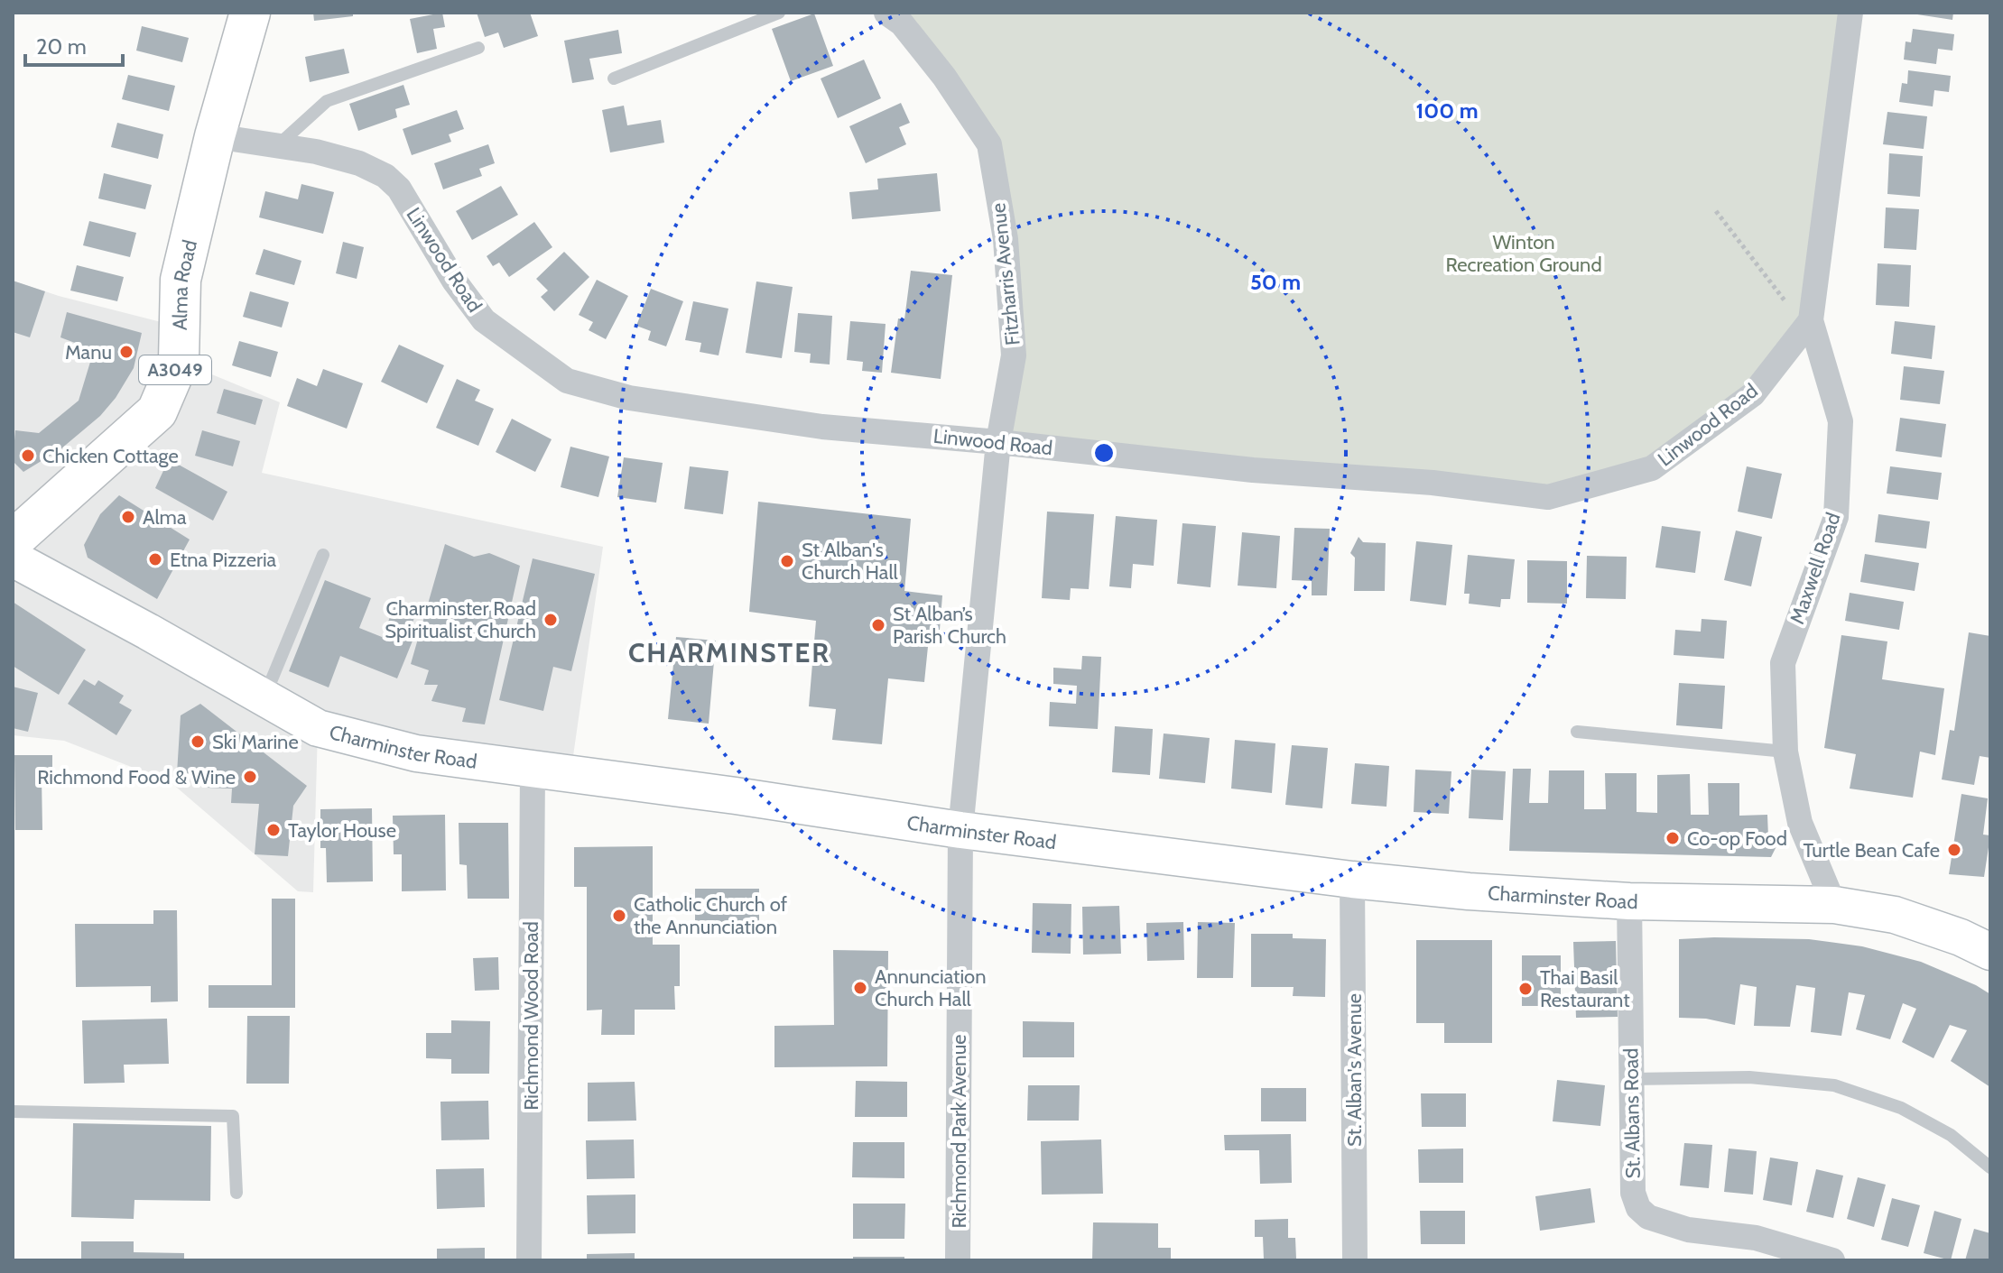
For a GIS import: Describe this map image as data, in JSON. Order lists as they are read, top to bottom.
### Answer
{
  "streets": {
    "main road": ["Alma Road", "A3049", "Charminster Road"],
    "street": [
      "Linwood Road",
      "Fitzharris Avenue",
      "Maxwell Road",
      "Richmond Wood Road",
      "St. Alban's Avenue",
      "St. Albans Road",
      "Richmond Park Avenue"
    ]
  },
  "crossings": [
    ["Linwood Road", "Fitzharris Avenue"],
    ["Linwood Road", "Alma Road"],
    ["Linwood Road", "Maxwell Road"],
    ["Fitzharris Avenue", "Charminster Road"],
    ["Fitzharris Avenue", "Richmond Park Avenue"],
    ["Maxwell Road", "Charminster Road"],
    ["Charminster Road", "Richmond Wood Road"],
    ["Charminster Road", "St. Alban's Avenue"],
    ["Charminster Road", "St. Albans Road"],
    ["Charminster Road", "Richmond Park Avenue"]
  ],
  "districts": ["CHARMINSTER"],
  "parks": ["Winton Recreation Ground"],
  "places": [
    "Manu",
    "Chicken Cottage",
    "Alma",
    "Etna Pizzeria",
    "St Alban's Church Hall",
    "Charminster Road Spiritualist Church",
    "St Alban’s Parish Church",
    "Ski Marine",
    "Richmond Food & Wine",
    "Taylor House",
    "Co-op Food",
    "Turtle Bean Cafe",
    "Catholic Church of the Annunciation",
    "Annunciation Church Hall",
    "Thai Basil Restaurant"
  ],
  "scale_bar": "20 m",
  "rings": ["100 m", "50 m"]
}
